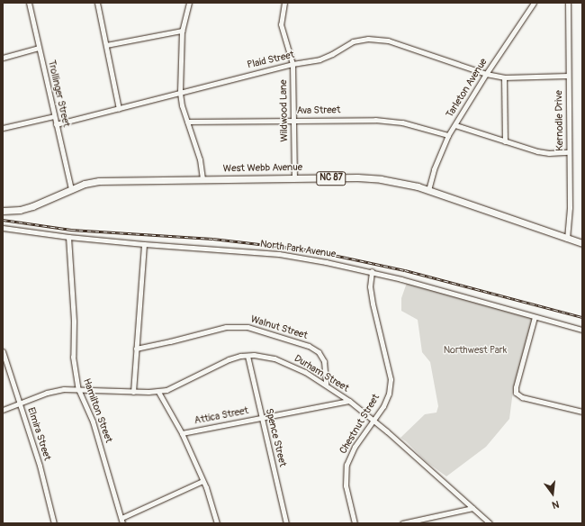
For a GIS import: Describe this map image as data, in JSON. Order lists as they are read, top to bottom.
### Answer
{
  "streets": {
    "highway": ["West Webb Avenue", "NC 87"],
    "street": [
      "Plaid Street",
      "Tarleton Avenue",
      "Trollinger Street",
      "Wildwood Lane",
      "Ava Street",
      "Kernodle Drive",
      "North Park Avenue",
      "Walnut Street",
      "Durham Street",
      "Hamilton Street",
      "Attica Street",
      "Chestnut Street",
      "Elmira Street",
      "Spence Street"
    ]
  },
  "crossings": [
    ["Plaid Street", "Tarleton Avenue"],
    ["Plaid Street", "Trollinger Street"],
    ["Plaid Street", "Wildwood Lane"],
    ["Plaid Street", "Kernodle Drive"],
    ["Tarleton Avenue", "Ava Street"],
    ["Tarleton Avenue", "West Webb Avenue"],
    ["Trollinger Street", "West Webb Avenue"],
    ["Wildwood Lane", "Ava Street"],
    ["Wildwood Lane", "West Webb Avenue"],
    ["Kernodle Drive", "West Webb Avenue"],
    ["North Park Avenue", "Hamilton Street"],
    ["North Park Avenue", "Chestnut Street"],
    ["Walnut Street", "Durham Street"],
    ["Durham Street", "Hamilton Street"],
    ["Durham Street", "Attica Street"],
    ["Durham Street", "Chestnut Street"],
    ["Durham Street", "Elmira Street"],
    ["Durham Street", "Spence Street"],
    ["Attica Street", "Spence Street"]
  ],
  "parks": ["Northwest Park"],
  "north": "bottom"
}
